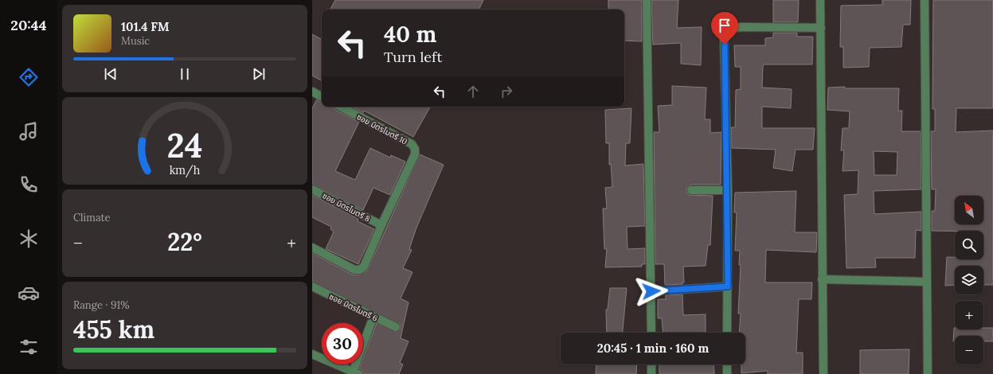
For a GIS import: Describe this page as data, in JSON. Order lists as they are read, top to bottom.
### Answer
{
  "streets": {
    "street": ["ซอย มิตรไมตรี 10", "ซอย มิตรไมตรี 8", "ซอย มิตรไมตรี 6"]
  },
  "crossings": [
    ["ซอย มิตรไมตรี 10", "ซอย มิตรไมตรี 8"]
  ],
  "north": "top left",
  "page": {
    "tabs": "20:44",
    "turn": ["40 m", "Turn left"],
    "song": ["101.4 FM", "Music"],
    "tile": [
      "Climate",
      ["Range · 91%", "455 km"]
    ],
    "map_buttons": ["+", "−"],
    "heat": ["−", "22°", "+"],
    "limit": "30",
    "trip": "20:45 · 1 min · 160 m",
    "gauge": ["24", "km/h"]
  }
}
